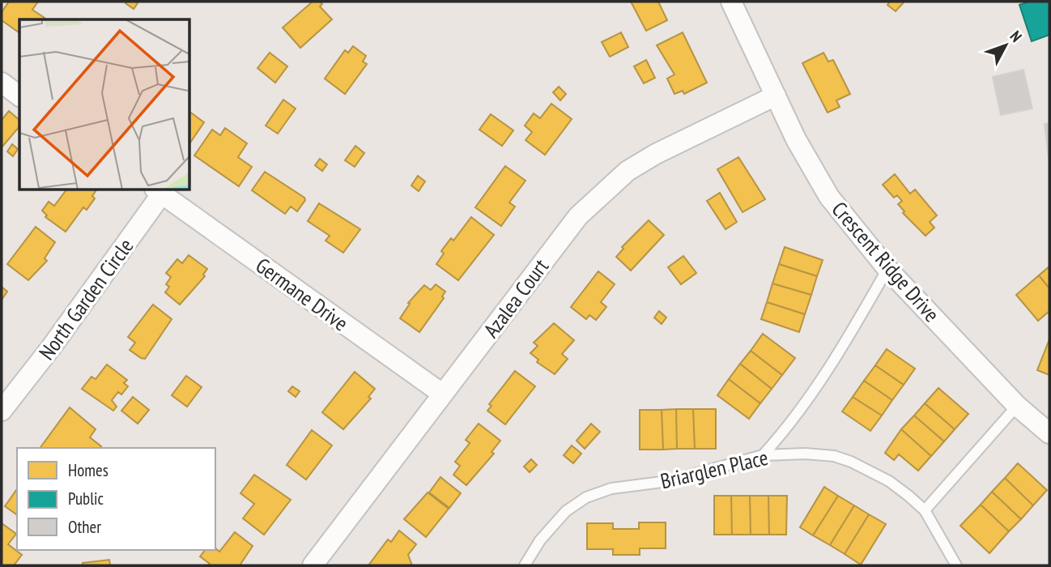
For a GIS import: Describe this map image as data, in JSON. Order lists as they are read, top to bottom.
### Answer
{
  "streets": {
    "street": [
      "Crescent Ridge Drive",
      "Germane Drive",
      "Azalea Court",
      "North Garden Circle"
    ],
    "lane": ["Briarglen Place"]
  },
  "crossings": [
    ["Crescent Ridge Drive", "Azalea Court"],
    ["Germane Drive", "Azalea Court"],
    ["Germane Drive", "North Garden Circle"]
  ],
  "legend": ["Homes", "Public", "Other"],
  "north": "top right"
}
